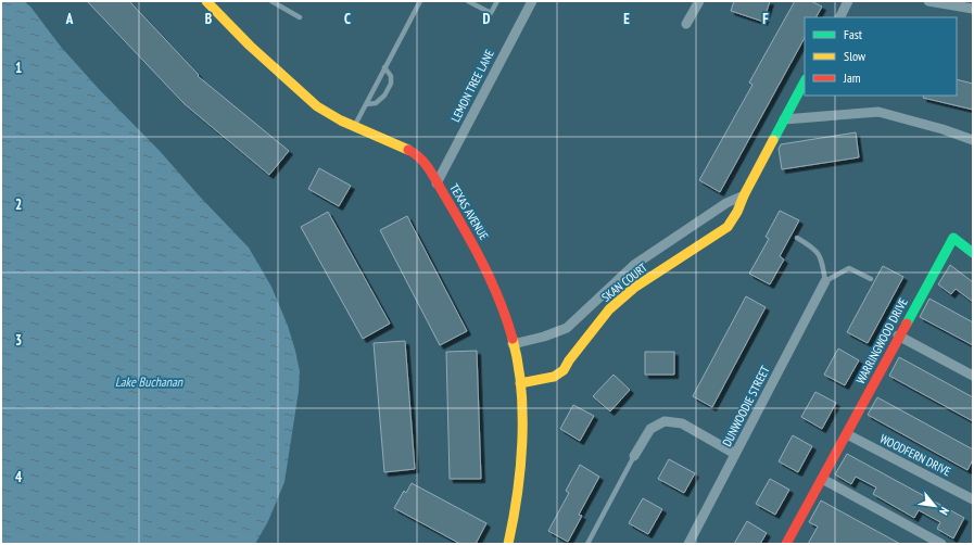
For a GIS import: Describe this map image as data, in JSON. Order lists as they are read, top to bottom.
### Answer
{
  "streets": {
    "street": [
      "LEMON TREE LANE",
      "TEXAS AVENUE",
      "SKAN COURT",
      "WARRINGWOOD DRIVE",
      "DUNWOODIE STREET",
      "WOODFERN DRIVE"
    ]
  },
  "crossings": [
    ["LEMON TREE LANE", "TEXAS AVENUE"],
    ["TEXAS AVENUE", "SKAN COURT"],
    ["WARRINGWOOD DRIVE", "WOODFERN DRIVE"]
  ],
  "water": ["Lake Buchanan"],
  "legend": ["Fast", "Slow", "Jam"],
  "north": "bottom right",
  "grid": {
    "columns": [
      "A",
      "B",
      "C",
      "D",
      "E",
      "F"
    ],
    "rows": [
      "1",
      "2",
      "3",
      "4"
    ]
  }
}
